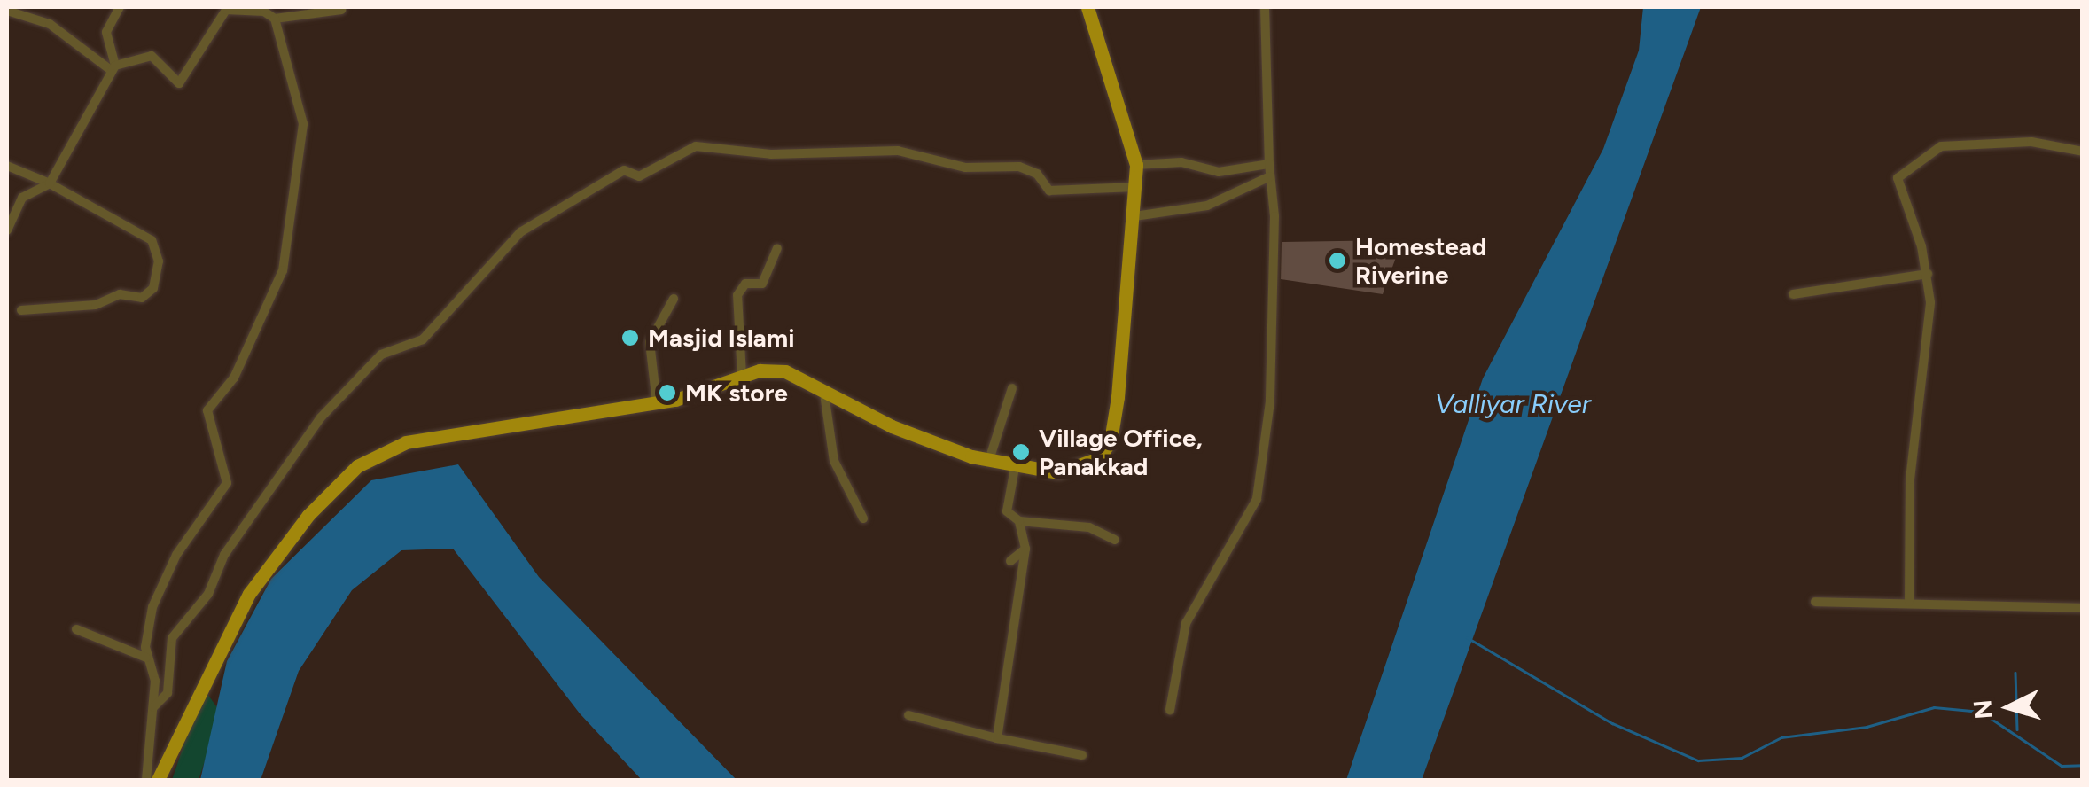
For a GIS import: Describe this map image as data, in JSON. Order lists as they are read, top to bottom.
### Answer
{
  "water": ["Valliyar River"],
  "places": [
    "Homestead Riverine",
    "Masjid Islami",
    "MK store",
    "Village Office, Panakkad"
  ],
  "north": "left"
}
